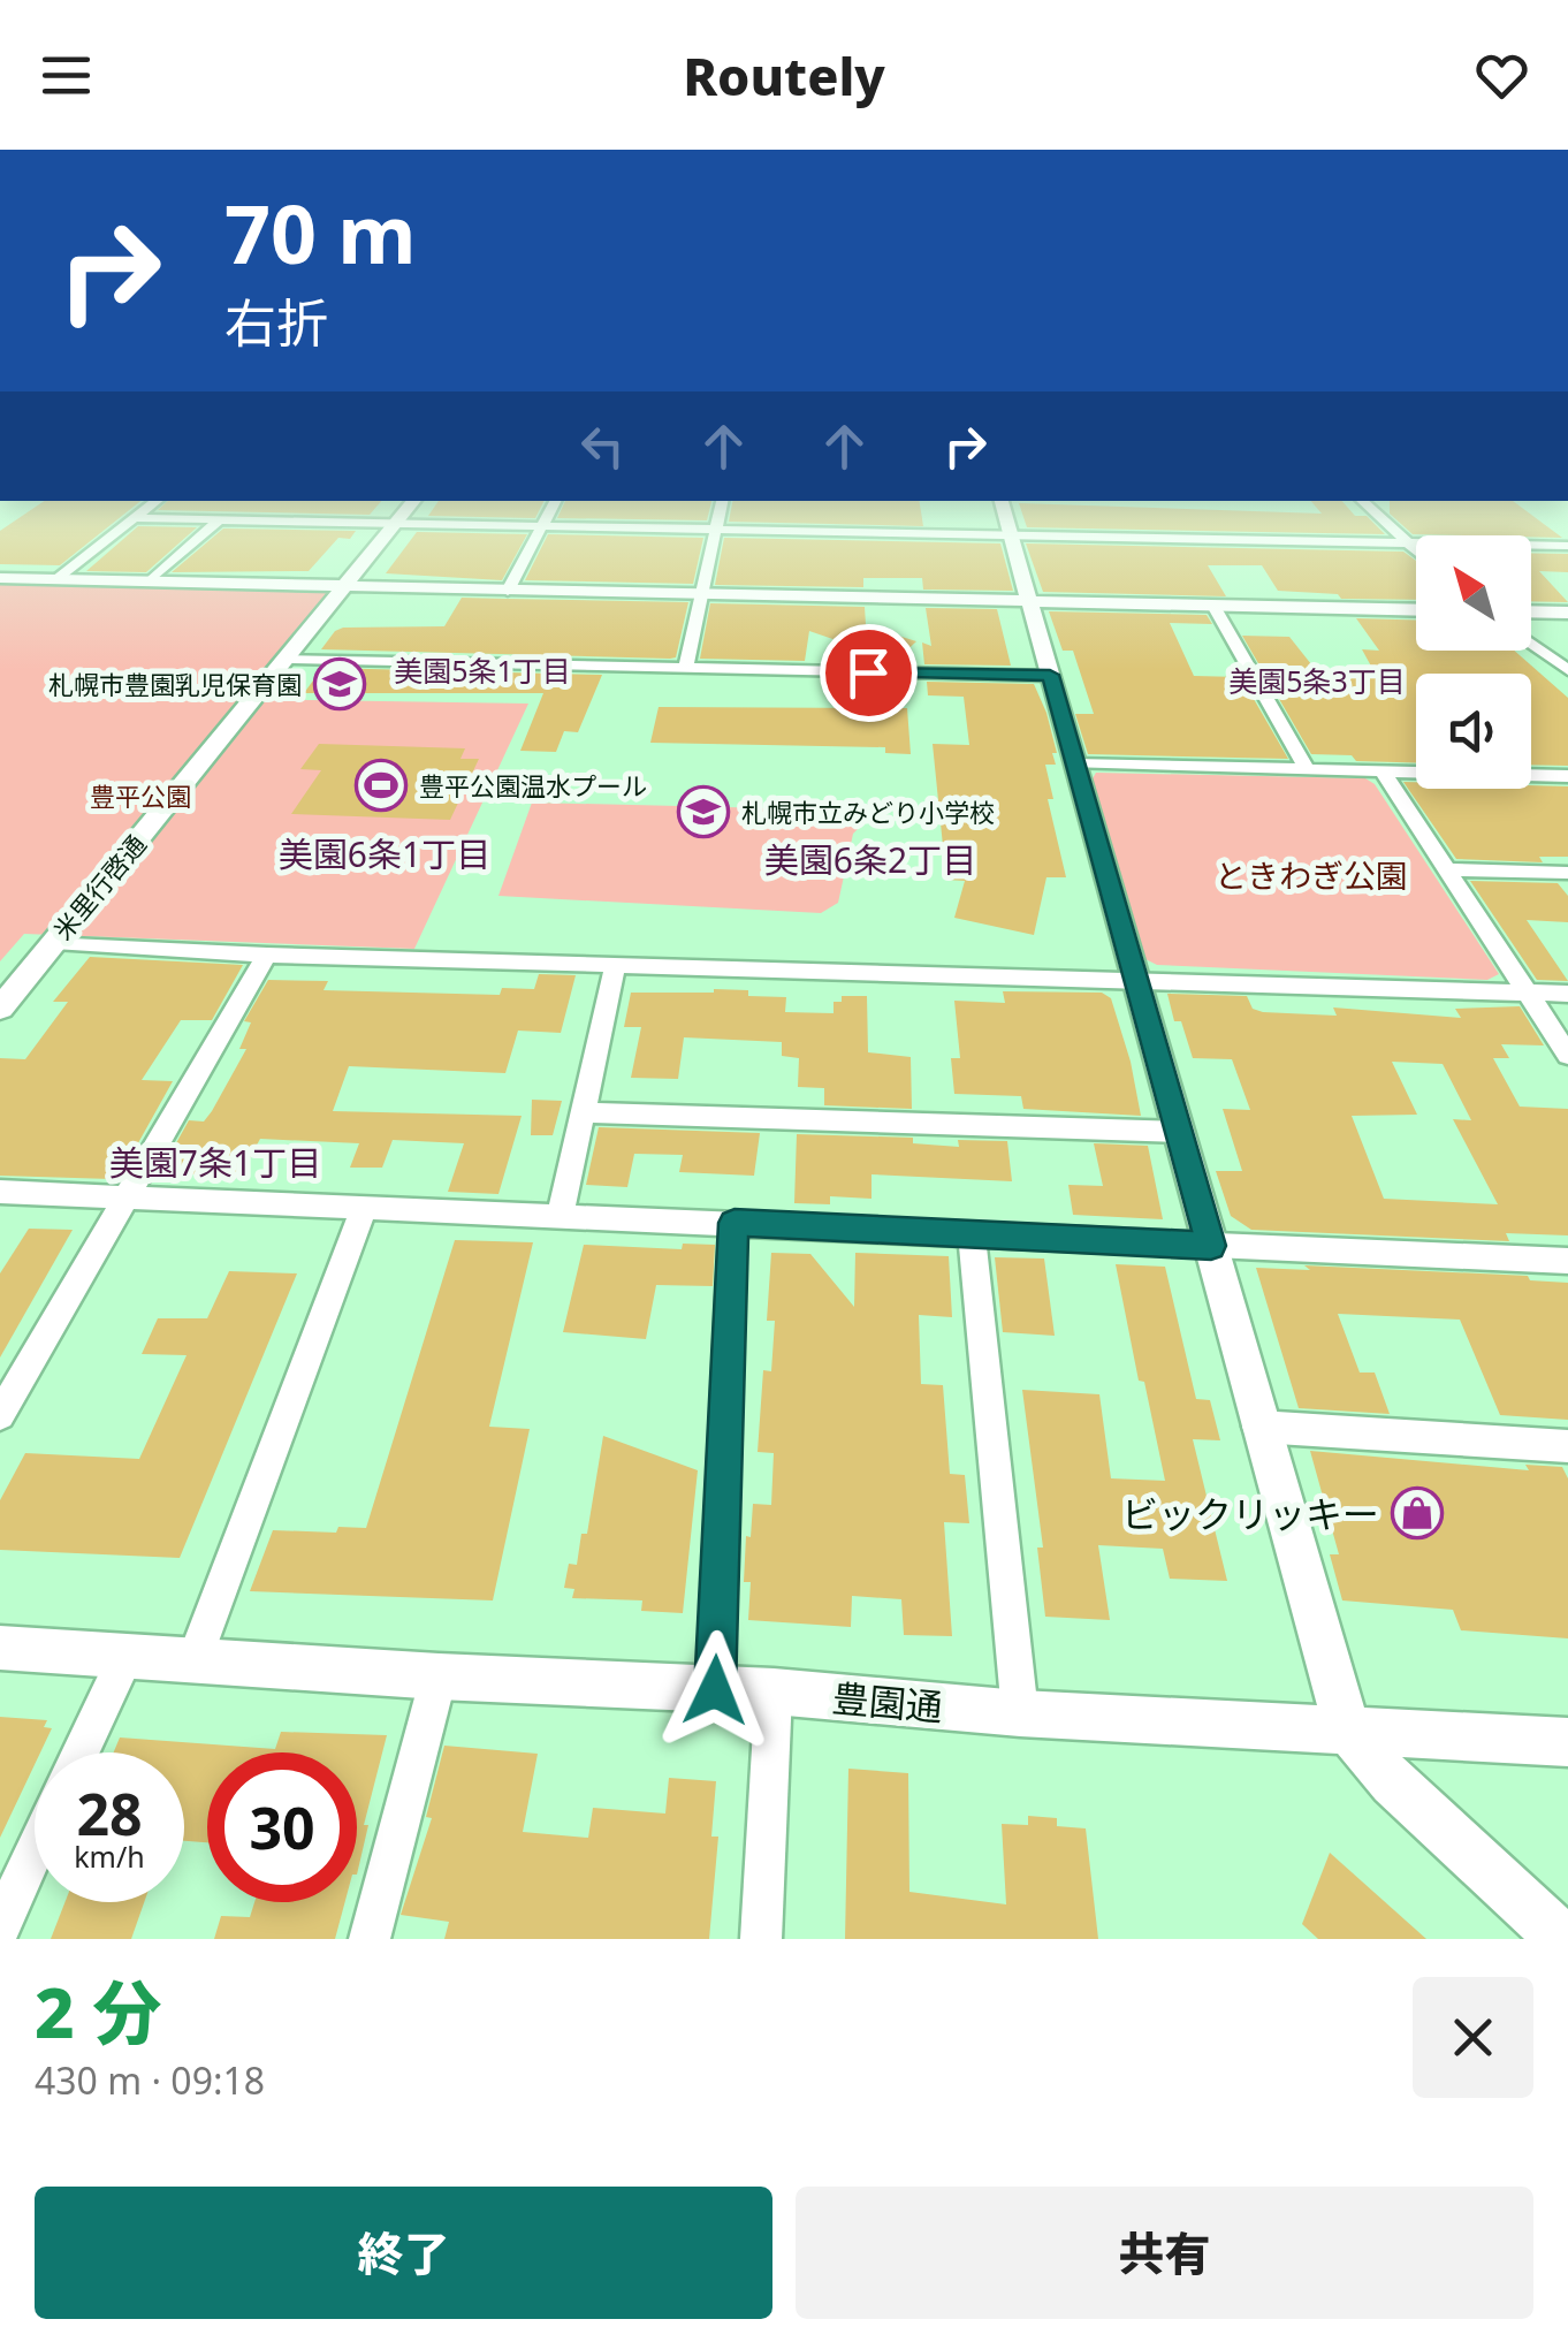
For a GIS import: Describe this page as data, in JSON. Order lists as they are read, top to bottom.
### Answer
{
  "streets": {
    "street": ["米里行啓通", "豊園通"]
  },
  "districts": [
    "美園5条1丁目",
    "美園5条3丁目",
    "美園6条1丁目",
    "美園6条2丁目",
    "美園7条1丁目"
  ],
  "parks": ["豊平公園", "ときわぎ公園"],
  "places": {
    "school or university": ["札幌市豊園乳児保育園", "札幌市立みどり小学校"],
    "sports": ["豊平公園温水プール"],
    "shop": ["ビックリッキー"]
  },
  "north": "top left",
  "page": {
    "header": "Routely",
    "turn": ["70 m", "右折"],
    "speed": "28 km/h",
    "limit": "30",
    "heading": ["2 分", "430 m · 09:18"],
    "buttons": ["終了", "共有"]
  }
}
